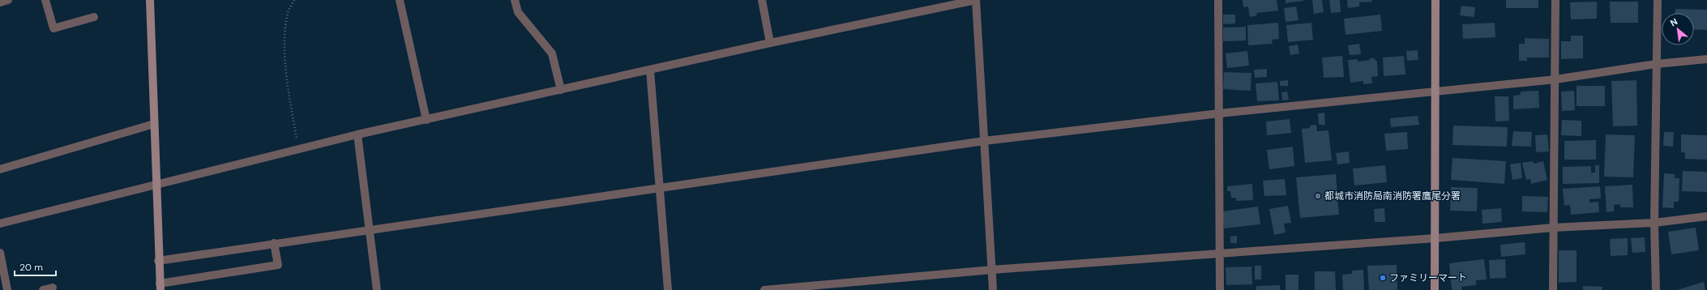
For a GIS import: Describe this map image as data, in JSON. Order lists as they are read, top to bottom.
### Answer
{
  "places": ["都城市消防局南消防署鷹尾分署", "ファミリーマート"],
  "scale_bar": "20 m",
  "north": "top left"
}
